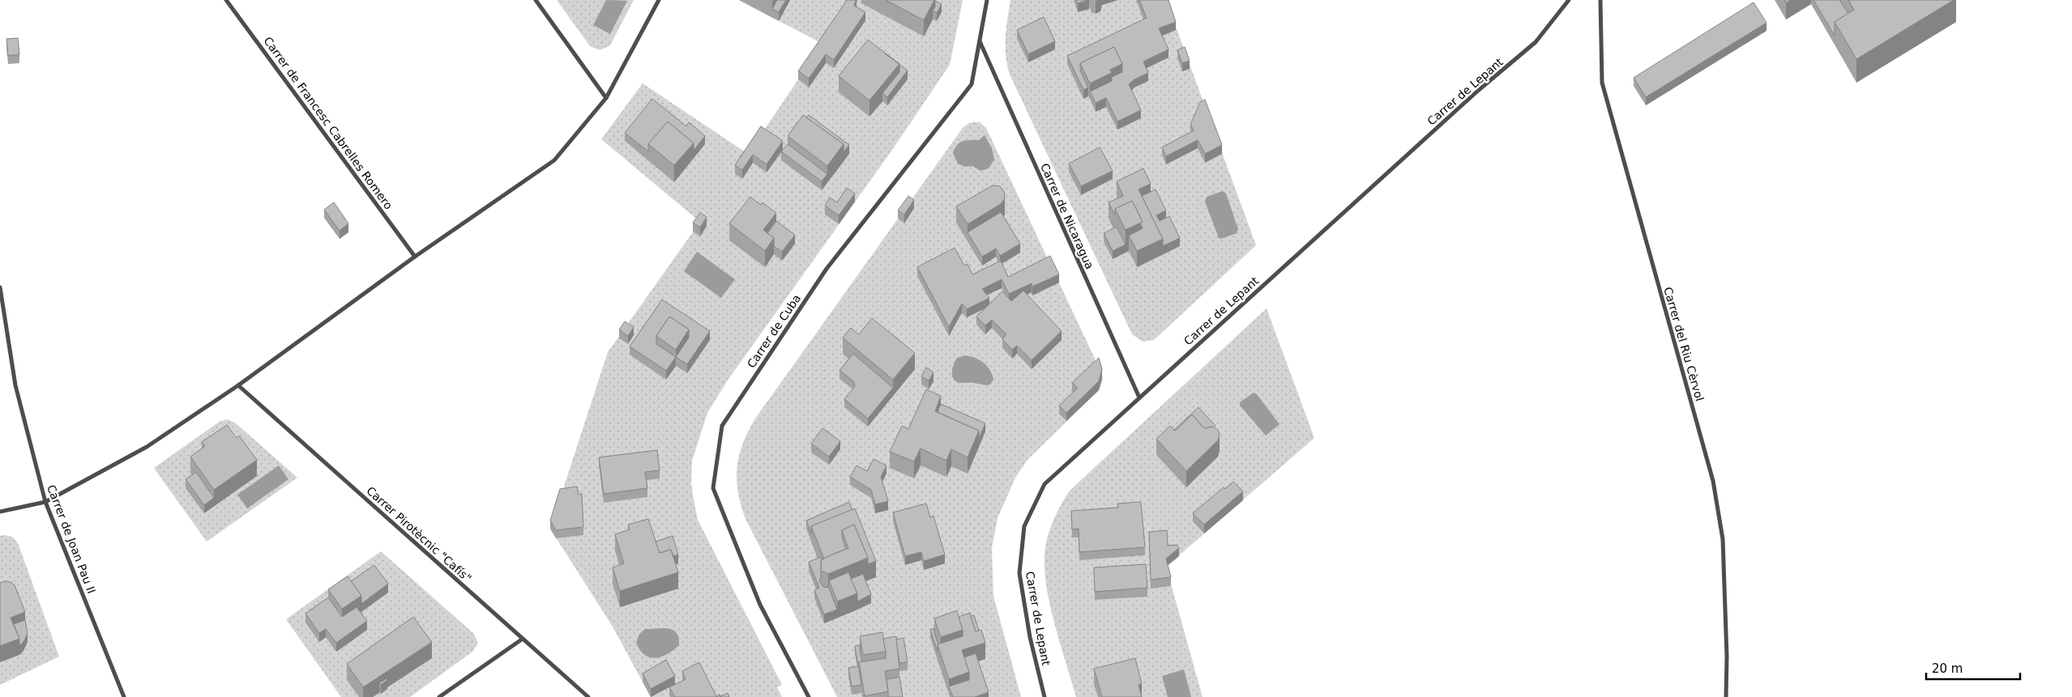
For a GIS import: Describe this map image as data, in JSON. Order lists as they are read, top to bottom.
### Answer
{
  "streets": {
    "street": [
      "Carrer de Lepant",
      "Carrer de Francesc Cabrelles Romero",
      "Carrer de Nicaragua",
      "Carrer de Cuba",
      "Carrer del Riu Cèrvol",
      "Carrer Pirotècnic \"Cafís\"",
      "Carrer de Joan Pau II"
    ]
  },
  "crossings": [
    ["Carrer de Lepant", "Carrer de Nicaragua"],
    ["Carrer de Nicaragua", "Carrer de Cuba"]
  ],
  "scale_bar": "20 m"
}
